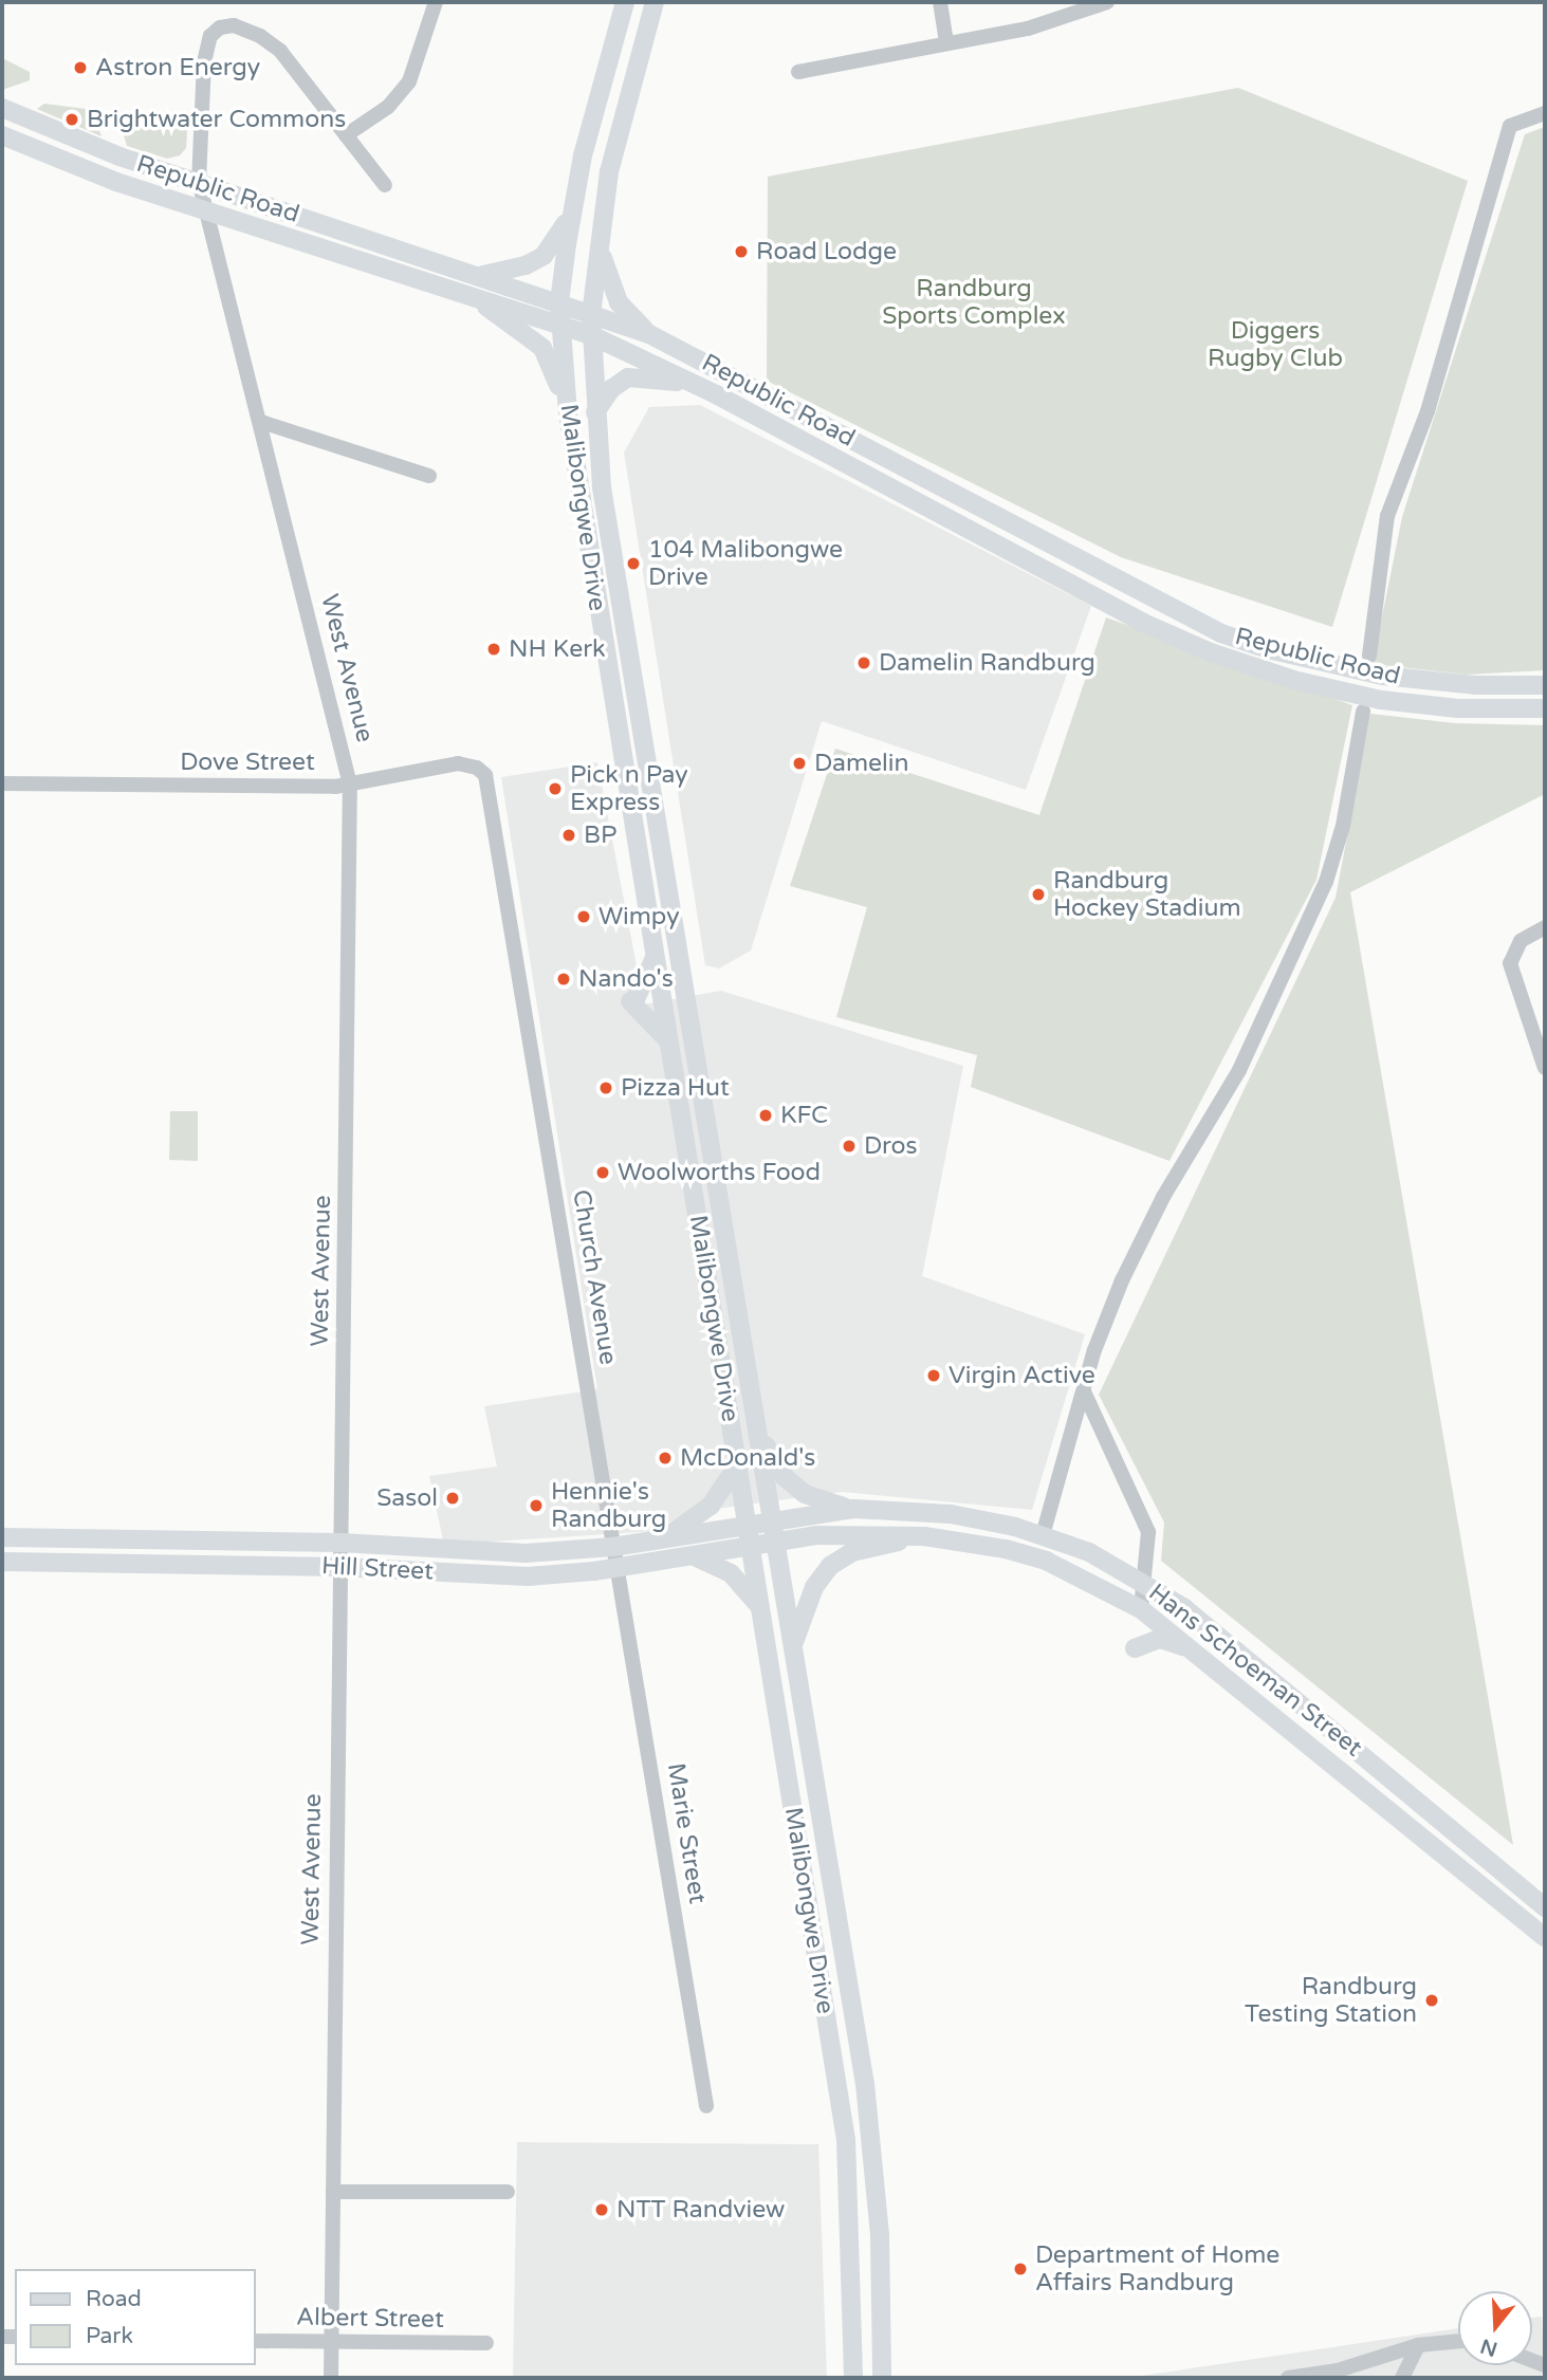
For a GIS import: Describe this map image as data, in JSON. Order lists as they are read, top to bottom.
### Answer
{
  "streets": {
    "main road": [
      "Republic Road",
      "Malibongwe Drive",
      "Hill Street",
      "Hans Schoeman Street"
    ],
    "street": [
      "West Avenue",
      "Dove Street",
      "Church Avenue",
      "Marie Street",
      "Albert Street"
    ]
  },
  "crossings": [
    ["Republic Road", "Malibongwe Drive"],
    ["Republic Road", "West Avenue"],
    ["Malibongwe Drive", "Hill Street"],
    ["Malibongwe Drive", "Hans Schoeman Street"],
    ["West Avenue", "Dove Street"],
    ["West Avenue", "Hill Street"],
    ["West Avenue", "Albert Street"],
    ["Dove Street", "Church Avenue"],
    ["Church Avenue", "Hill Street"],
    ["Church Avenue", "Marie Street"],
    ["Hill Street", "Hans Schoeman Street"],
    ["Hill Street", "Marie Street"]
  ],
  "parks": ["Randburg Sports Complex", "Diggers Rugby Club"],
  "places": [
    "Astron Energy",
    "Brightwater Commons",
    "Road Lodge",
    "104 Malibongwe Drive",
    "NH Kerk",
    "Damelin Randburg",
    "Damelin",
    "Pick n Pay Express",
    "BP",
    "Randburg Hockey Stadium",
    "Wimpy",
    "Nando's",
    "Pizza Hut",
    "KFC",
    "Dros",
    "Woolworths Food",
    "Virgin Active",
    "McDonald's",
    "Sasol",
    "Hennie's Randburg",
    "Randburg Testing Station",
    "NTT Randview",
    "Department of Home Affairs Randburg"
  ],
  "legend": ["Road", "Park"],
  "north": "bottom"
}
